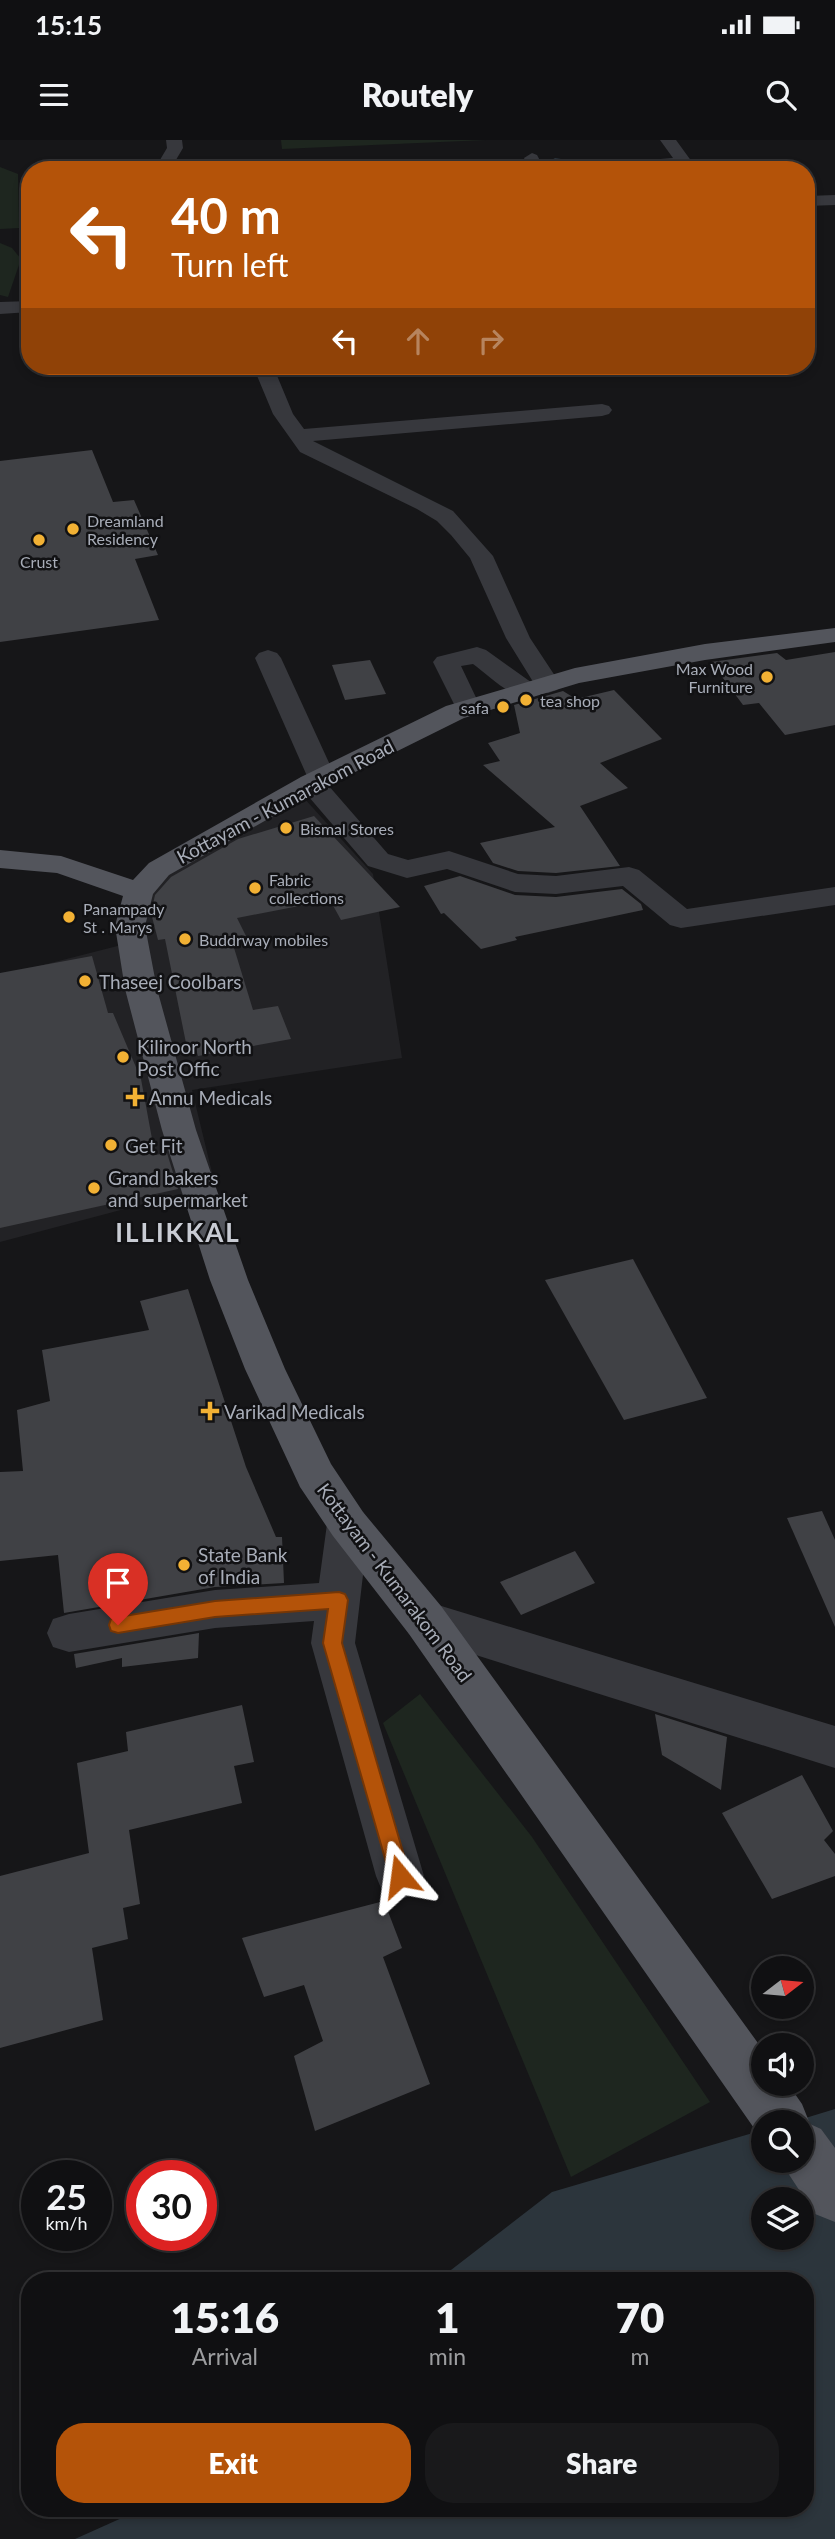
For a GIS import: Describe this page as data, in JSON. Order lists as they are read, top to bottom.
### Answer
{
  "streets": {
    "main road": ["Kottayam - Kumarakom Road"]
  },
  "districts": ["ILLIKKAL"],
  "places": {
    "other": [
      "Dreamland Residency",
      "Crust",
      "Max Wood Furniture",
      "tea shop",
      "safa",
      "Bismal Stores",
      "Fabric collections",
      "Panampady St . Marys",
      "Buddrway mobiles",
      "Thaseej Coolbars",
      "Kiliroor North Post Offic",
      "Get Fit",
      "Grand bakers and supermarket",
      "State Bank of India"
    ],
    "health": ["Annu Medicals", "Varikad Medicals"]
  },
  "north": "right",
  "page": {
    "status": "15:15",
    "header": "Routely",
    "turn": ["40 m", "Turn left"],
    "speed": "25 km/h",
    "limit": "30",
    "eta": [
      "15:16",
      "Arrival",
      "1",
      "min",
      "70",
      "m"
    ],
    "buttons": ["Exit", "Share"]
  }
}
